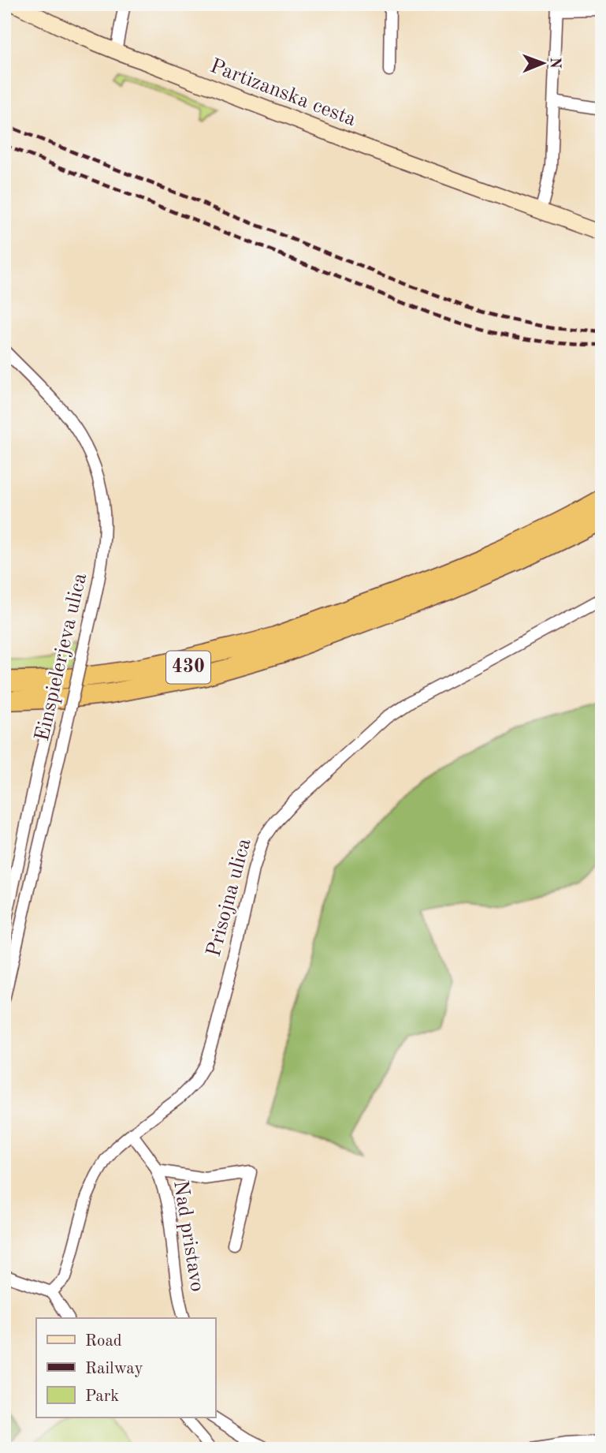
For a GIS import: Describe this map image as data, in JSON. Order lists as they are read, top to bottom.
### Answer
{
  "streets": {
    "highway": ["430"],
    "street": [
      "Partizanska cesta",
      "Einspielerjeva ulica",
      "Prisojna ulica",
      "Nad pristavo"
    ]
  },
  "crossings": [
    ["Prisojna ulica", "Nad pristavo"]
  ],
  "legend": ["Road", "Railway", "Park"],
  "north": "right"
}
